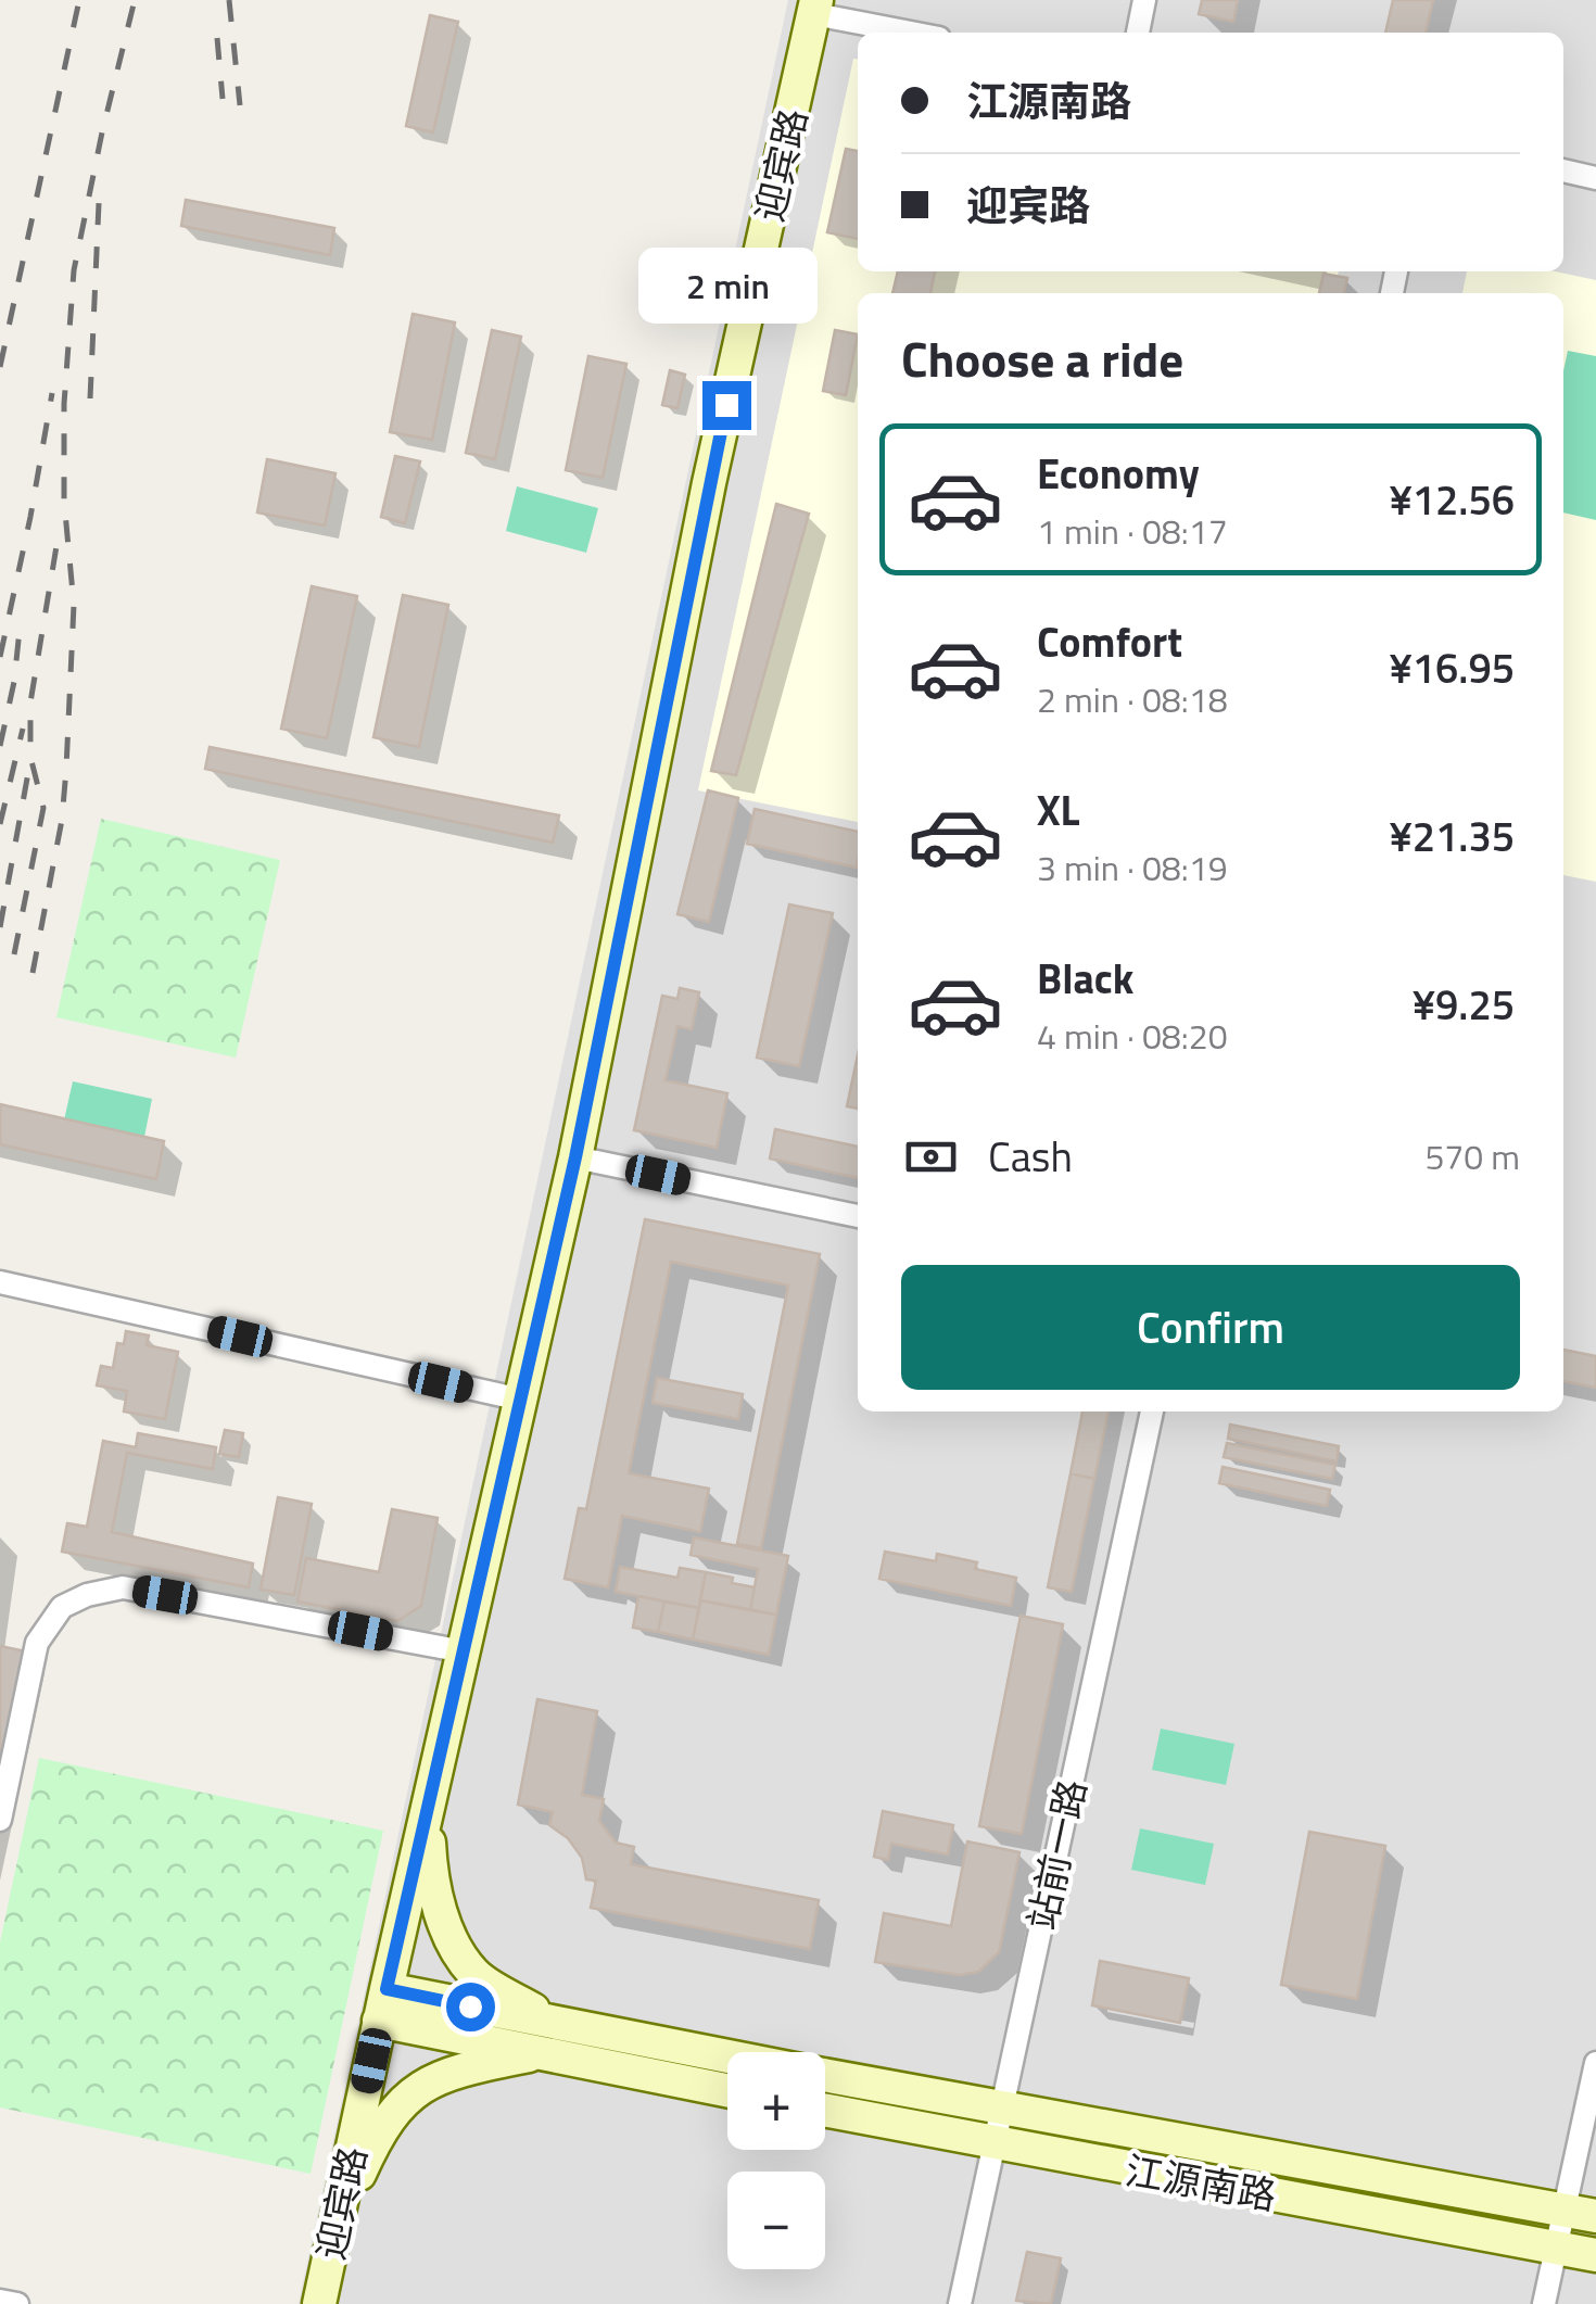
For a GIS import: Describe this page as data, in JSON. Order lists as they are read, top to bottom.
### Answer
{
  "streets": {
    "main road": ["迎宾路", "江源南路"],
    "street": ["站前一路"]
  },
  "crossings": [
    ["迎宾路", "江源南路"],
    ["站前一路", "江源南路"]
  ],
  "page": {
    "banner": ["江源南路", "迎宾路"],
    "bubble": "2 min",
    "heading": "Choose a ride",
    "list": [
      {
        "name": "Economy",
        "note": "1 min · 08:17",
        "value": "¥12.56"
      },
      {
        "name": "Comfort",
        "note": "2 min · 08:18",
        "value": "¥16.95"
      },
      {
        "name": "XL",
        "note": "3 min · 08:19",
        "value": "¥21.35"
      },
      {
        "name": "Black",
        "note": "4 min · 08:20",
        "value": "¥9.25"
      }
    ],
    "pay": ["Cash", "570 m"],
    "buttons": "Confirm",
    "map_buttons": ["+", "−"]
  }
}
